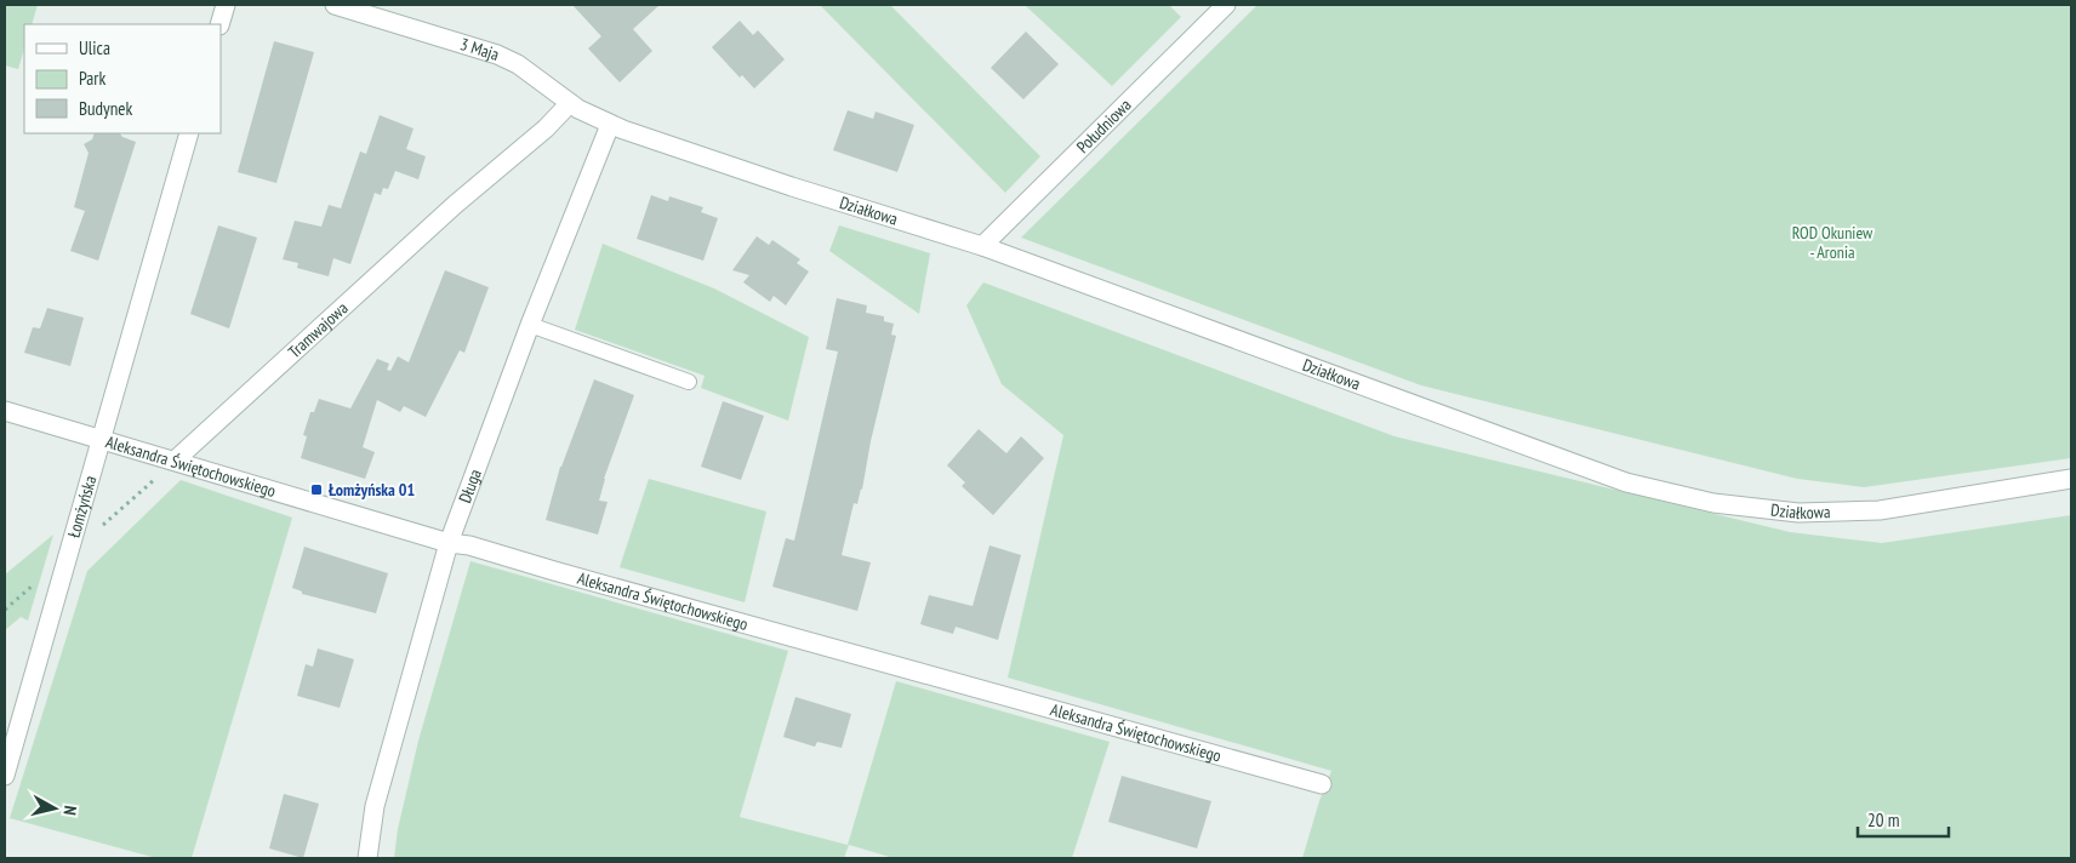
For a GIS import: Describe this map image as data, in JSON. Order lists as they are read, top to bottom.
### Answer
{
  "streets": {
    "street": [
      "3 Maja",
      "Południowa",
      "Działkowa",
      "Tramwajowa",
      "Aleksandra Świętochowskiego",
      "Długa",
      "Łomżyńska"
    ]
  },
  "crossings": [
    ["3 Maja", "Działkowa"],
    ["3 Maja", "Tramwajowa"],
    ["3 Maja", "Długa"],
    ["Południowa", "Działkowa"],
    ["Działkowa", "Długa"],
    ["Tramwajowa", "Aleksandra Świętochowskiego"],
    ["Aleksandra Świętochowskiego", "Długa"],
    ["Aleksandra Świętochowskiego", "Łomżyńska"]
  ],
  "parks": ["ROD Okuniew - Aronia"],
  "places": {
    "transit": ["Łomżyńska 01"]
  },
  "legend": ["Ulica", "Park", "Budynek"],
  "scale_bar": "20 m",
  "north": "right"
}
